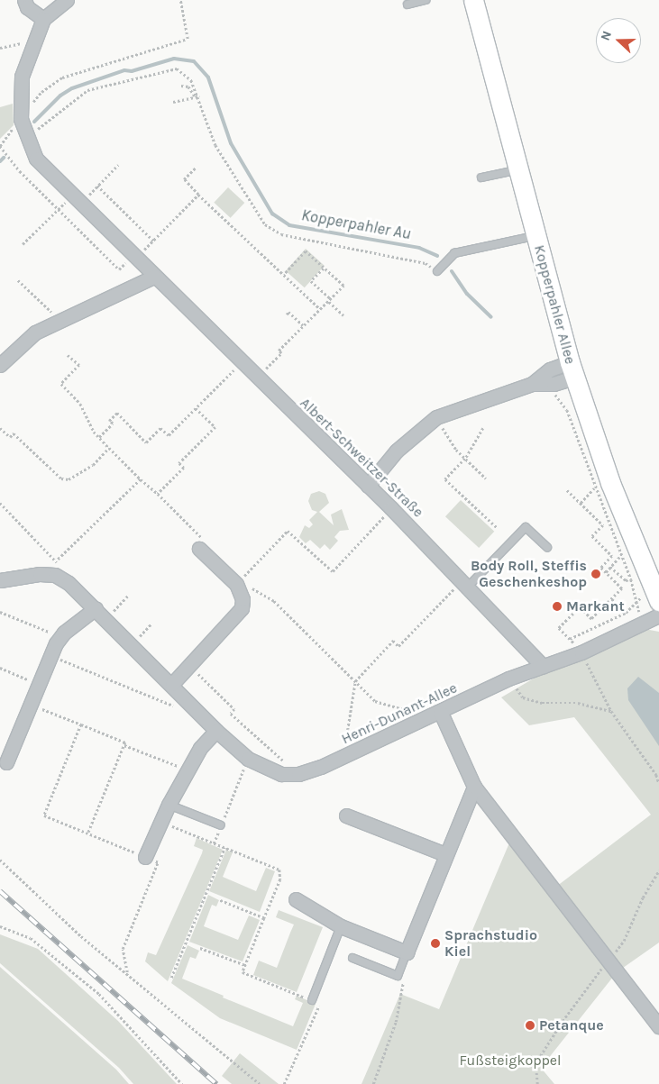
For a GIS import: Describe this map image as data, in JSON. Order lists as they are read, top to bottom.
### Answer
{
  "streets": {
    "street": ["Kopperpahler Allee", "Albert-Schweitzer-Straße", "Henri-Dunant-Allee"]
  },
  "crossings": [
    ["Albert-Schweitzer-Straße", "Henri-Dunant-Allee"]
  ],
  "water": ["Kopperpahler Au"],
  "parks": ["Fußsteigkoppel"],
  "places": [
    "Body Roll, Steffis Geschenkeshop",
    "Markant",
    "Sprachstudio Kiel",
    "Petanque"
  ],
  "north": "left"
}
